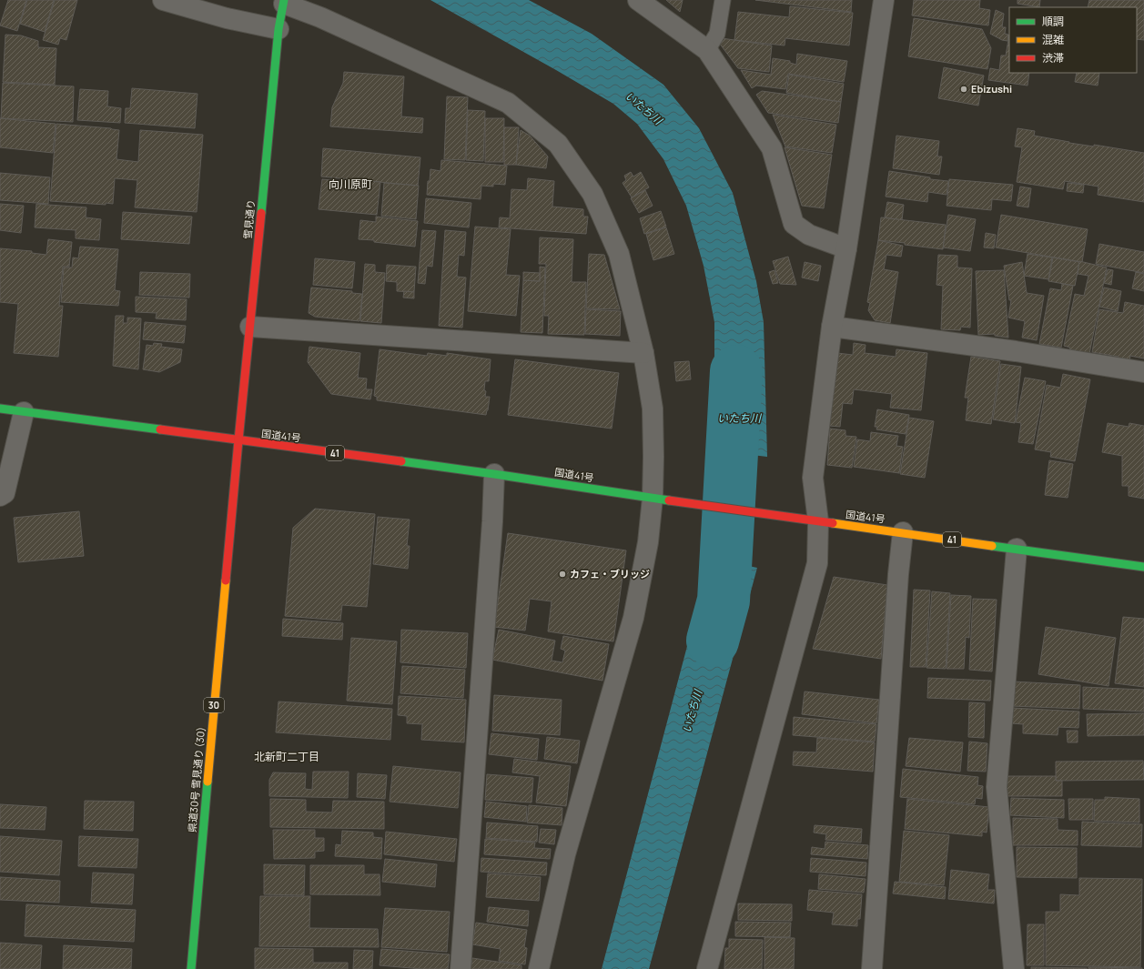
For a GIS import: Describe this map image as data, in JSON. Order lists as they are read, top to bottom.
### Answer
{
  "streets": {
    "main road": [
      "雪見通り",
      "国道41号",
      "41",
      "30",
      "県道30号 雪見通り (30)"
    ]
  },
  "crossings": [
    ["雪見通り", "国道41号"],
    ["雪見通り", "県道30号 雪見通り (30)"],
    ["国道41号", "県道30号 雪見通り (30)"]
  ],
  "districts": ["向川原町", "北新町二丁目"],
  "water": ["いたち川"],
  "places": ["Ebizushi", "カフェ・ブリッジ"],
  "legend": ["順調", "混雑", "渋滞"]
}
